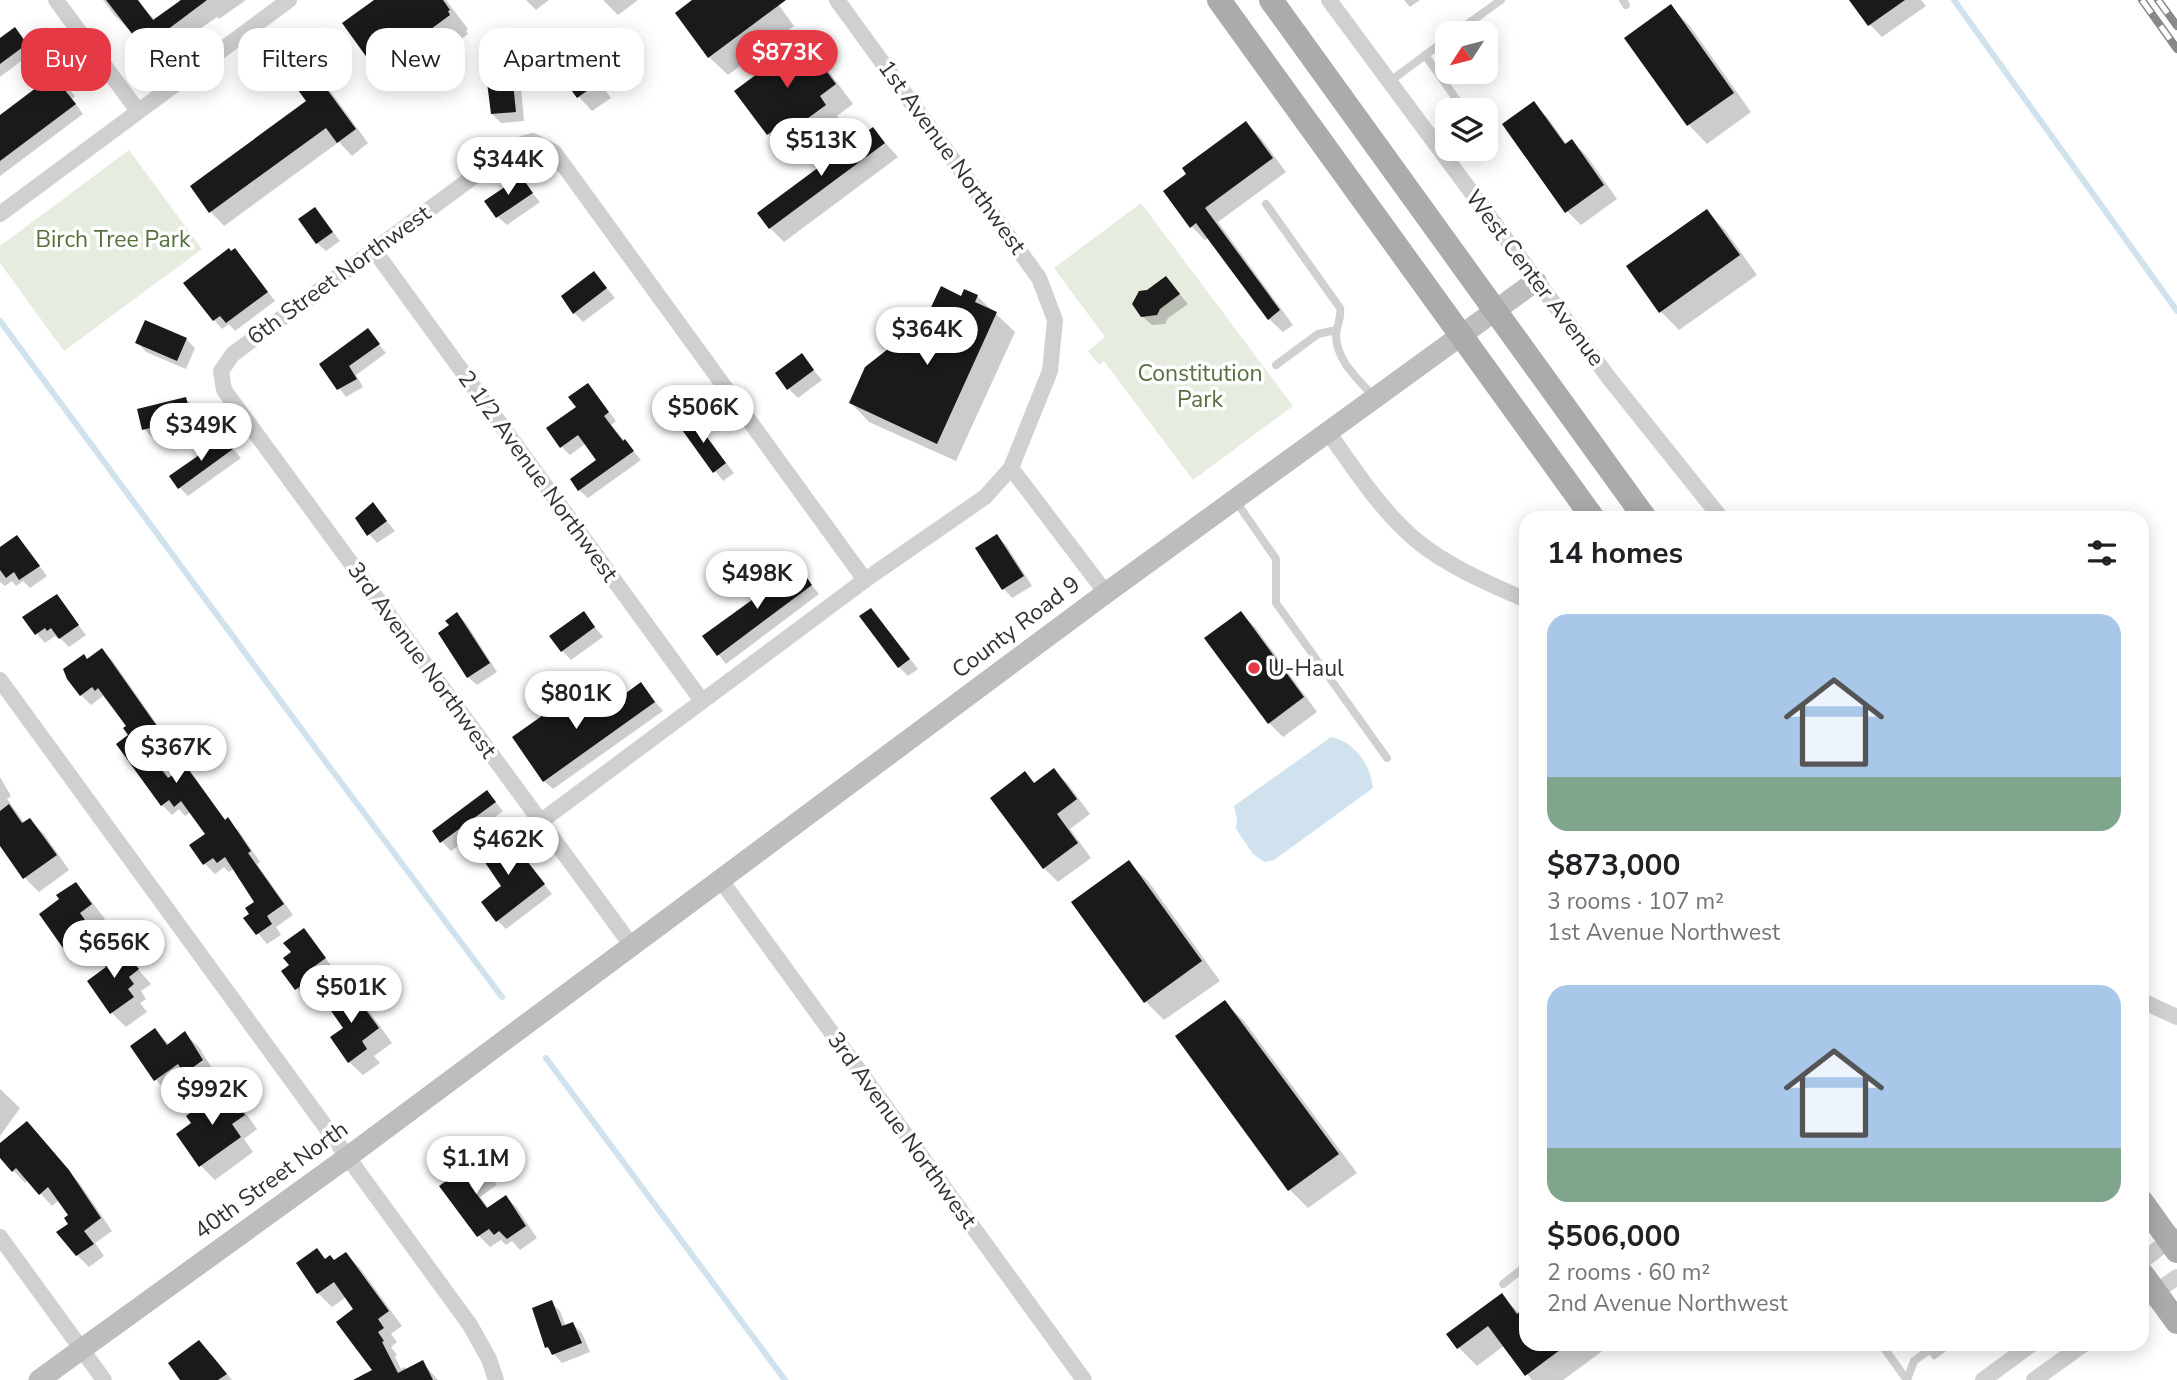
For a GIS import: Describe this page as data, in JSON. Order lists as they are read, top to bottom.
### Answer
{
  "streets": {
    "street": [
      "1st Avenue Northwest",
      "6th Street Northwest",
      "West Center Avenue",
      "2 1/2 Avenue Northwest",
      "County Road 9",
      "3rd Avenue Northwest",
      "40th Street North"
    ]
  },
  "crossings": [
    ["6th Street Northwest", "2 1/2 Avenue Northwest"],
    ["6th Street Northwest", "3rd Avenue Northwest"],
    ["West Center Avenue", "County Road 9"],
    ["County Road 9", "3rd Avenue Northwest"],
    ["County Road 9", "40th Street North"]
  ],
  "parks": ["Birch Tree Park", "Constitution Park"],
  "places": ["U-Haul"],
  "north": "bottom left",
  "page": {
    "chip": [
      "Buy",
      "Rent",
      "Filters",
      "New",
      "Apartment"
    ],
    "price": [
      "$873K",
      "$513K",
      "$344K",
      "$364K",
      "$506K",
      "$349K",
      "$498K",
      "$801K",
      "$367K",
      "$462K",
      "$656K",
      "$501K",
      "$992K",
      "$1.1M"
    ],
    "heading": "14 homes",
    "list": [
      {
        "name": "$873,000",
        "note": "3 rooms · 107 m² · 1st Avenue Northwest"
      },
      {
        "name": "$506,000",
        "note": "2 rooms · 60 m² · 2nd Avenue Northwest"
      }
    ]
  }
}
